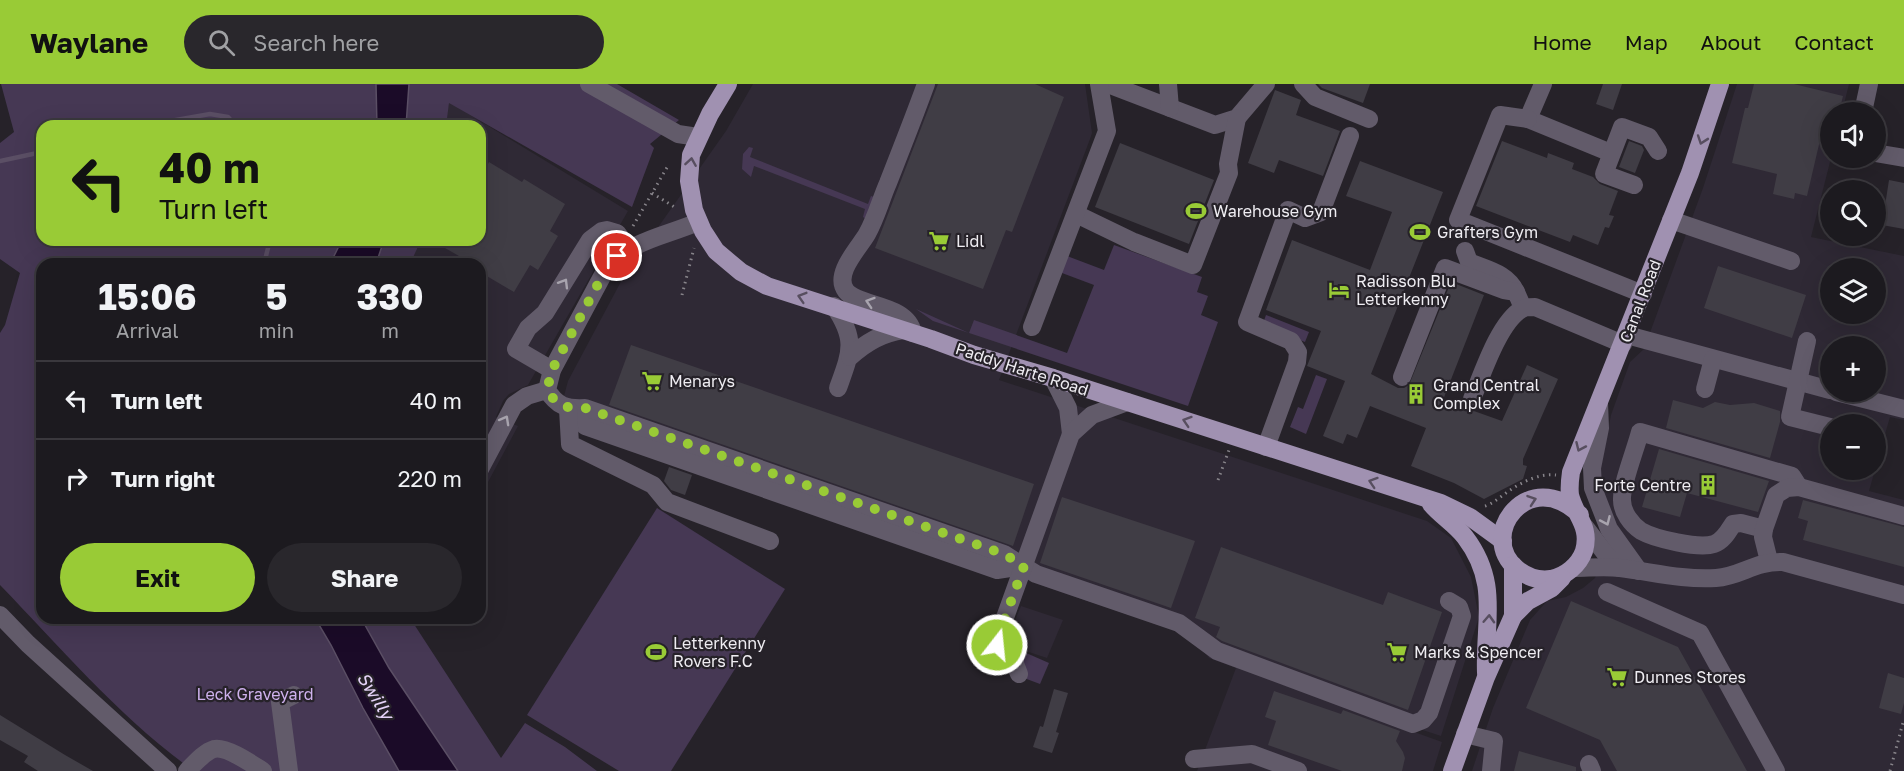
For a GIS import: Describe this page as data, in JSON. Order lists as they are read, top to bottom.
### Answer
{
  "streets": {
    "main road": ["Canal Road", "Paddy Harte Road"]
  },
  "crossings": [
    ["Canal Road", "Paddy Harte Road"]
  ],
  "one_way": ["Canal Road", "Paddy Harte Road"],
  "water": ["Swilly"],
  "parks": ["Leck Graveyard"],
  "places": {
    "sports": ["Warehouse Gym", "Grafters Gym", "Letterkenny Rovers F.C"],
    "supermarket": [
      "Lidl",
      "Menarys",
      "Marks & Spencer",
      "Dunnes Stores"
    ],
    "hotel": ["Radisson Blu Letterkenny"],
    "building": ["Grand Central Complex", "Forte Centre"]
  },
  "page": {
    "header": "Waylane",
    "search": "Search here",
    "nav": [
      "Home",
      "Map",
      "About",
      "Contact"
    ],
    "map_buttons": ["+", "−"],
    "turn": ["40 m", "Turn left"],
    "eta": [
      "15:06",
      "Arrival",
      "5",
      "min",
      "330",
      "m"
    ],
    "list": [
      {
        "name": "Turn left",
        "value": "40 m"
      },
      {
        "name": "Turn right",
        "value": "220 m"
      }
    ],
    "buttons": ["Exit", "Share"]
  }
}
